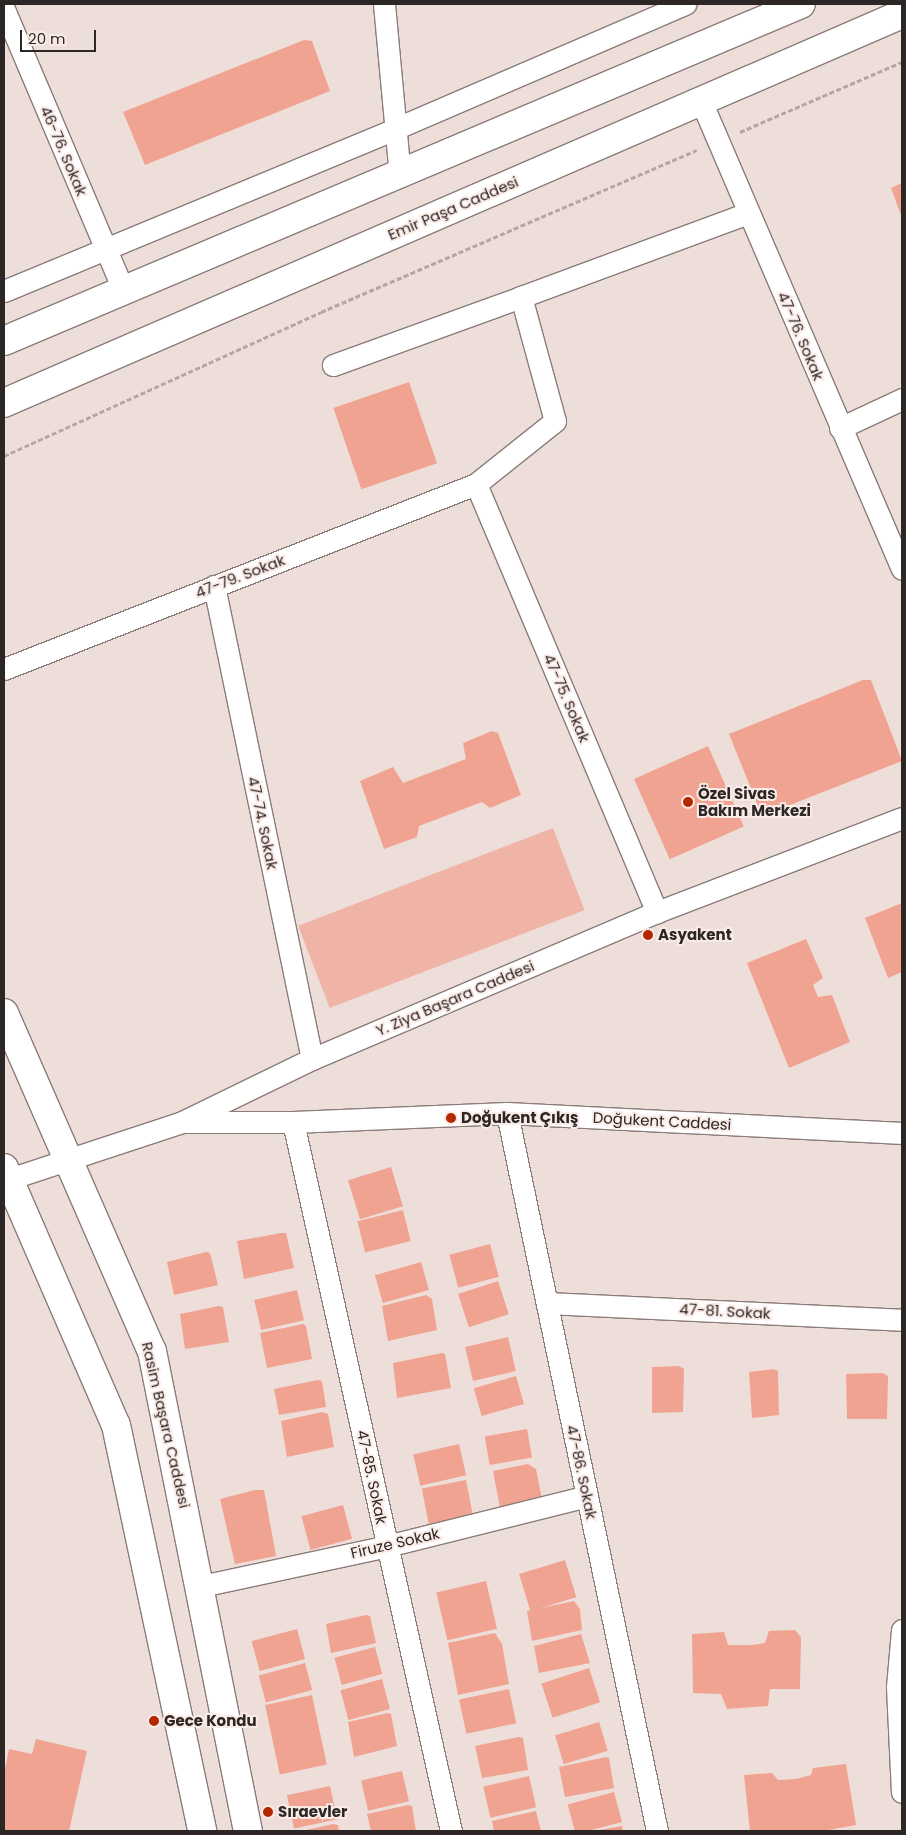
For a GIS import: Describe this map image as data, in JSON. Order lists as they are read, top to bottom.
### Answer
{
  "streets": {
    "main road": ["Emir Paşa Caddesi", "Rasim Başara Caddesi"],
    "street": [
      "46-76. Sokak",
      "47-76. Sokak",
      "47-79. Sokak",
      "47-75. Sokak",
      "47-74. Sokak",
      "Y. Ziya Başara Caddesi",
      "Doğukent Caddesi",
      "47-81. Sokak",
      "47-86. Sokak",
      "47-85. Sokak",
      "Firuze Sokak"
    ]
  },
  "crossings": [
    ["Emir Paşa Caddesi", "47-76. Sokak"],
    ["47-79. Sokak", "47-75. Sokak"],
    ["47-79. Sokak", "47-74. Sokak"],
    ["47-75. Sokak", "Y. Ziya Başara Caddesi"],
    ["47-74. Sokak", "Y. Ziya Başara Caddesi"],
    ["Y. Ziya Başara Caddesi", "Doğukent Caddesi"],
    ["Y. Ziya Başara Caddesi", "Rasim Başara Caddesi"],
    ["Doğukent Caddesi", "47-86. Sokak"],
    ["Doğukent Caddesi", "47-85. Sokak"],
    ["47-81. Sokak", "47-86. Sokak"],
    ["Rasim Başara Caddesi", "Firuze Sokak"],
    ["47-86. Sokak", "Firuze Sokak"],
    ["47-85. Sokak", "Firuze Sokak"]
  ],
  "places": [
    "Özel Sivas Bakım Merkezi",
    "Asyakent",
    "Doğukent Çıkış",
    "Gece Kondu",
    "Sıraevler"
  ],
  "scale_bar": "20 m"
}
